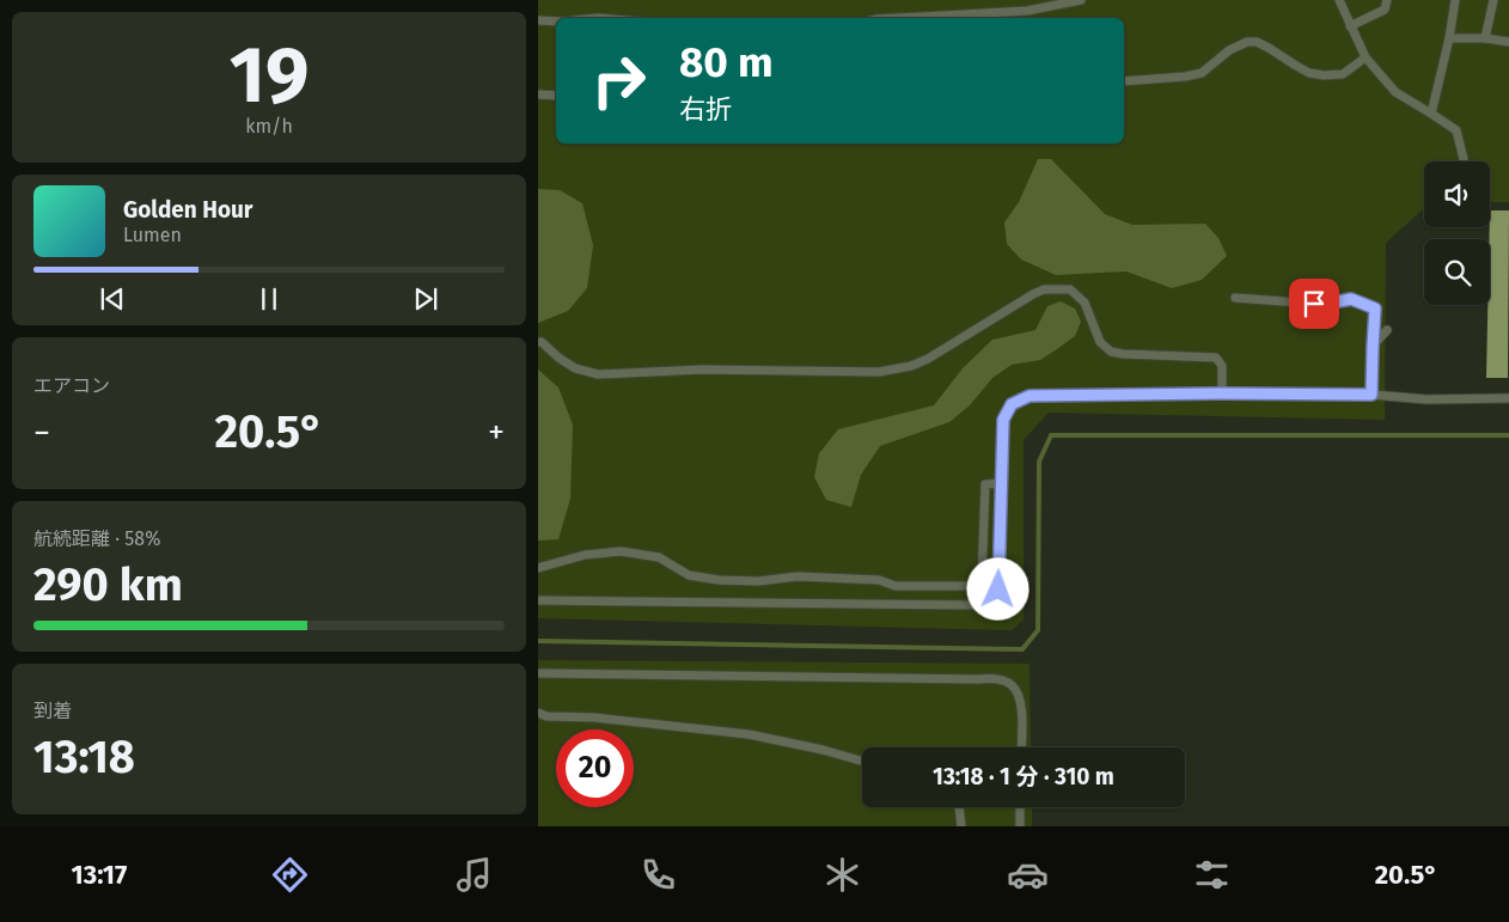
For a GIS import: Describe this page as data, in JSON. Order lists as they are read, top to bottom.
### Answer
{
  "page": {
    "tile": [
      ["19", "km/h"],
      "エアコン",
      ["航続距離 · 58%", "290 km"],
      ["到着", "13:18"]
    ],
    "turn": ["80 m", "右折"],
    "song": ["Golden Hour", "Lumen"],
    "heat": ["−", "20.5°", "+"],
    "limit": "20",
    "trip": "13:18 · 1 分 · 310 m",
    "tabs": ["13:17", "20.5°"]
  }
}
